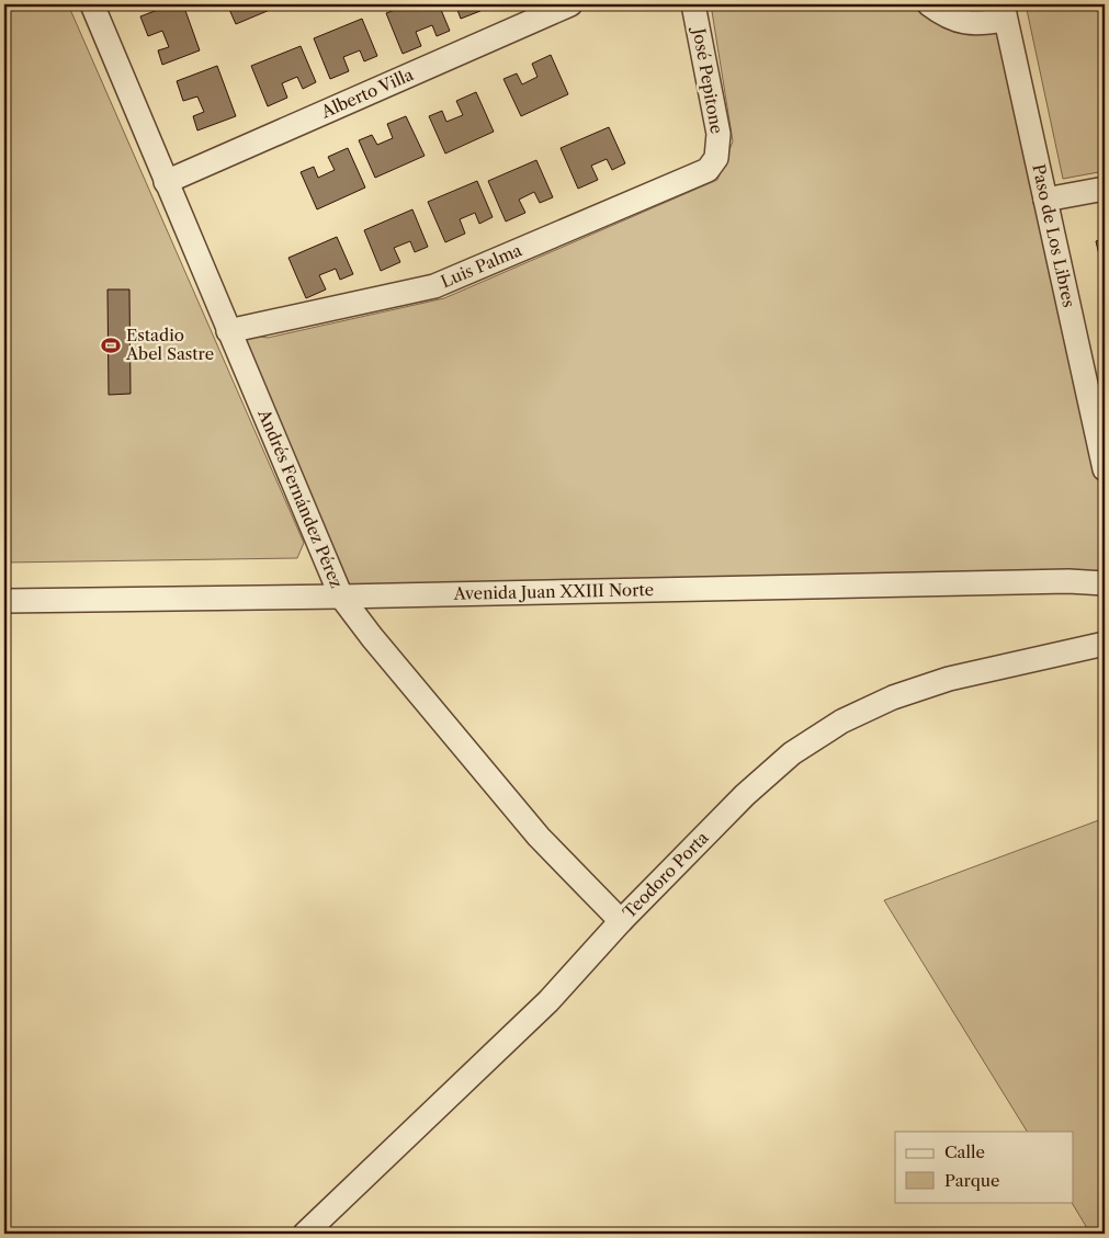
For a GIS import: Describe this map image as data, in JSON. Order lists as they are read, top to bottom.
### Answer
{
  "streets": {
    "street": [
      "José Pepitone",
      "Alberto Villa",
      "Paso de Los Libres",
      "Luis Palma",
      "Andrés Fernández Pérez",
      "Avenida Juan XXIII Norte",
      "Teodoro Porta"
    ]
  },
  "crossings": [
    ["José Pepitone", "Luis Palma"],
    ["Alberto Villa", "Andrés Fernández Pérez"],
    ["Luis Palma", "Andrés Fernández Pérez"],
    ["Andrés Fernández Pérez", "Avenida Juan XXIII Norte"],
    ["Andrés Fernández Pérez", "Teodoro Porta"]
  ],
  "places": {
    "sports": ["Estadio Abel Sastre"]
  },
  "legend": ["Calle", "Parque"]
}
